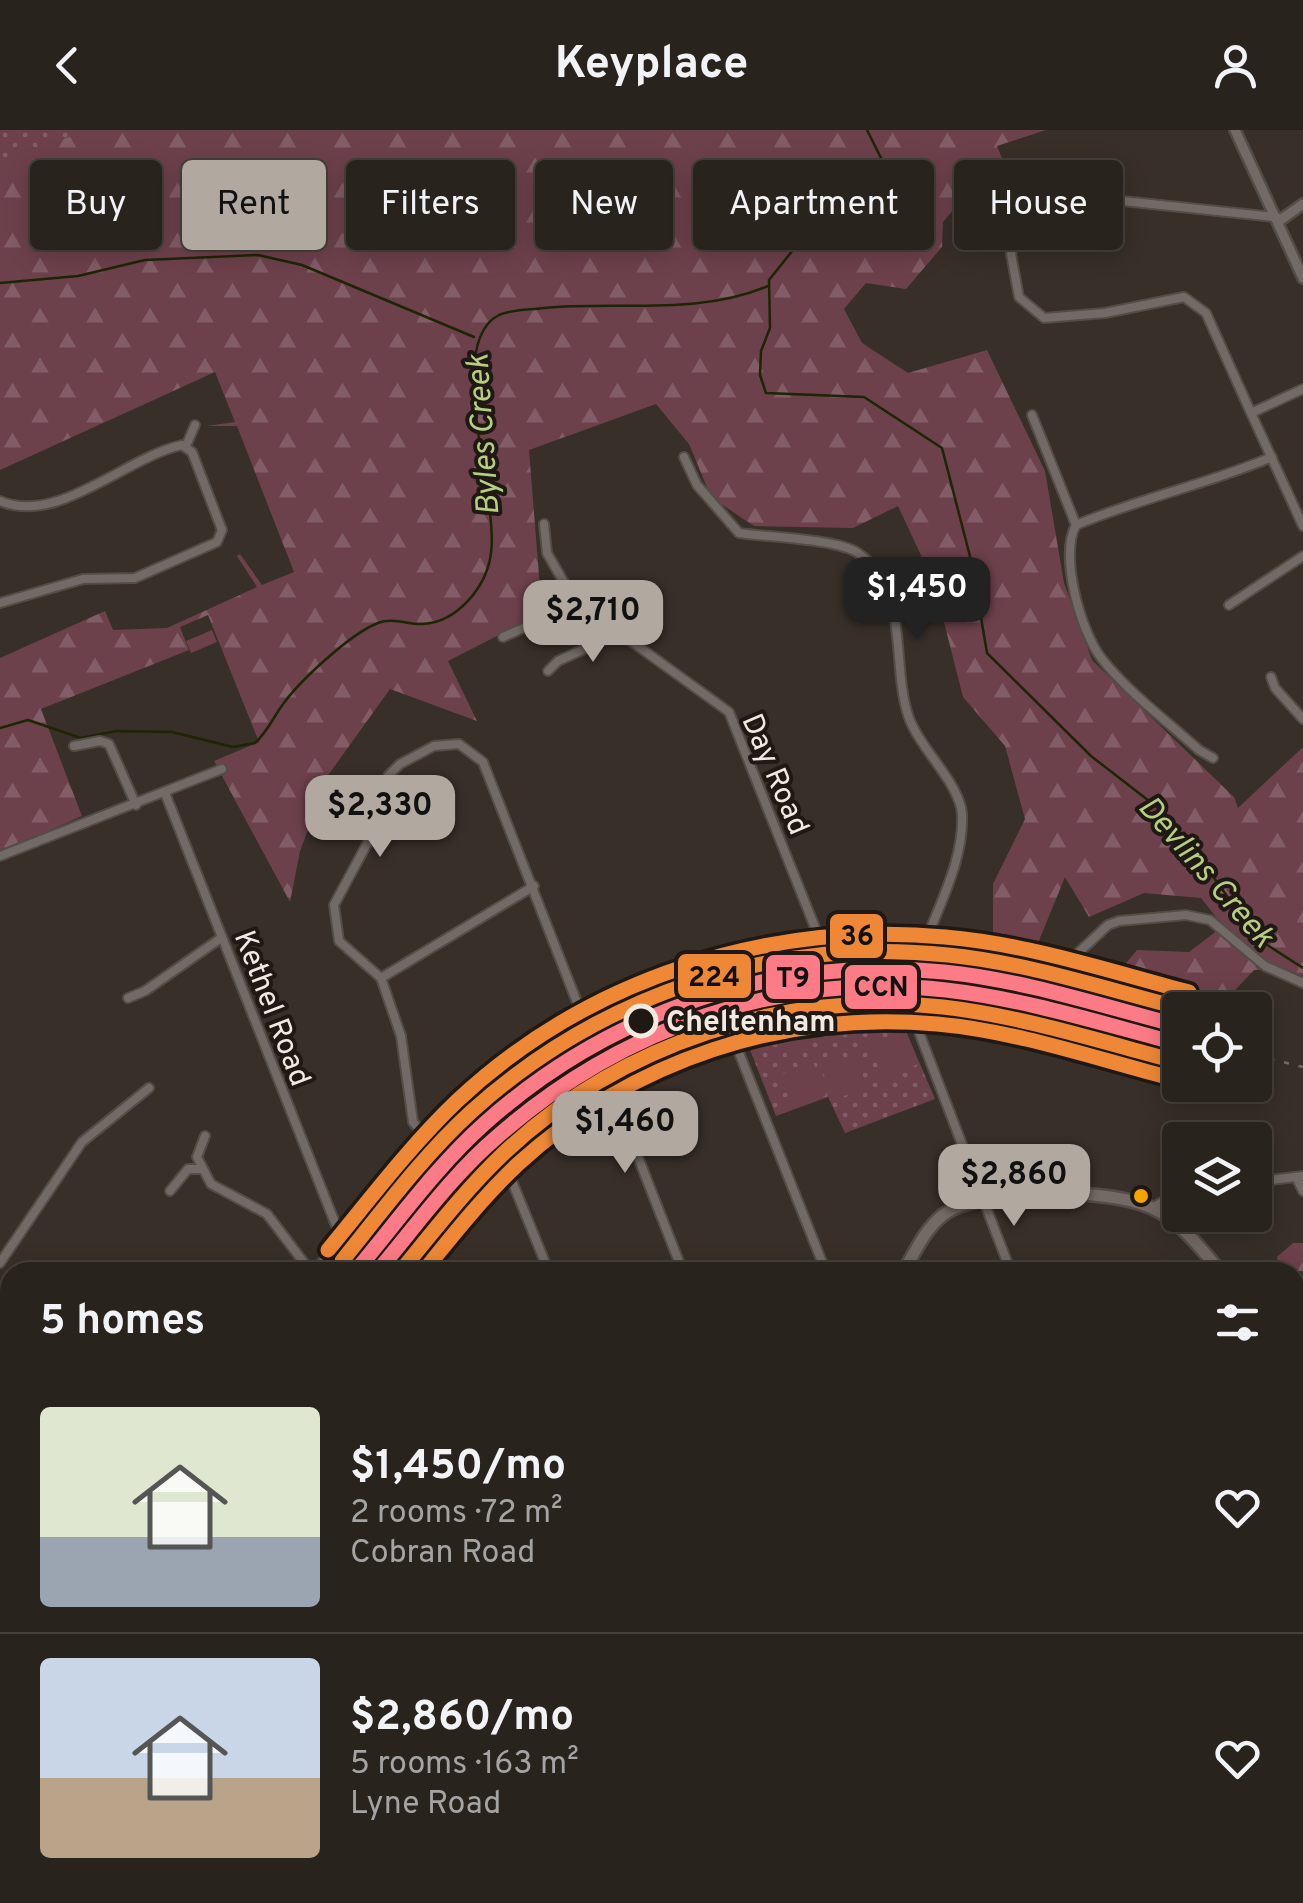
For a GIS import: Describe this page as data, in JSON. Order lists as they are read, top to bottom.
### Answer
{
  "streets": {
    "street": ["Day Road", "Kethel Road"]
  },
  "water": ["Byles Creek", "Devlins Creek"],
  "places": ["Cheltenham"],
  "lines": [
    "transit line 36",
    "transit line 224",
    "transit line T9",
    "transit line CCN"
  ],
  "page": {
    "header": "Keyplace",
    "chip": [
      "Buy",
      "Rent",
      "Filters",
      "New",
      "Apartment",
      "House"
    ],
    "price": [
      "$1,450",
      "$2,710",
      "$2,330",
      "$1,460",
      "$2,860"
    ],
    "heading": "5 homes",
    "list": [
      {
        "name": "$1,450/mo",
        "note": "2 rooms · 72 m² · Cobran Road"
      },
      {
        "name": "$2,860/mo",
        "note": "5 rooms · 163 m² · Lyne Road"
      }
    ]
  }
}
